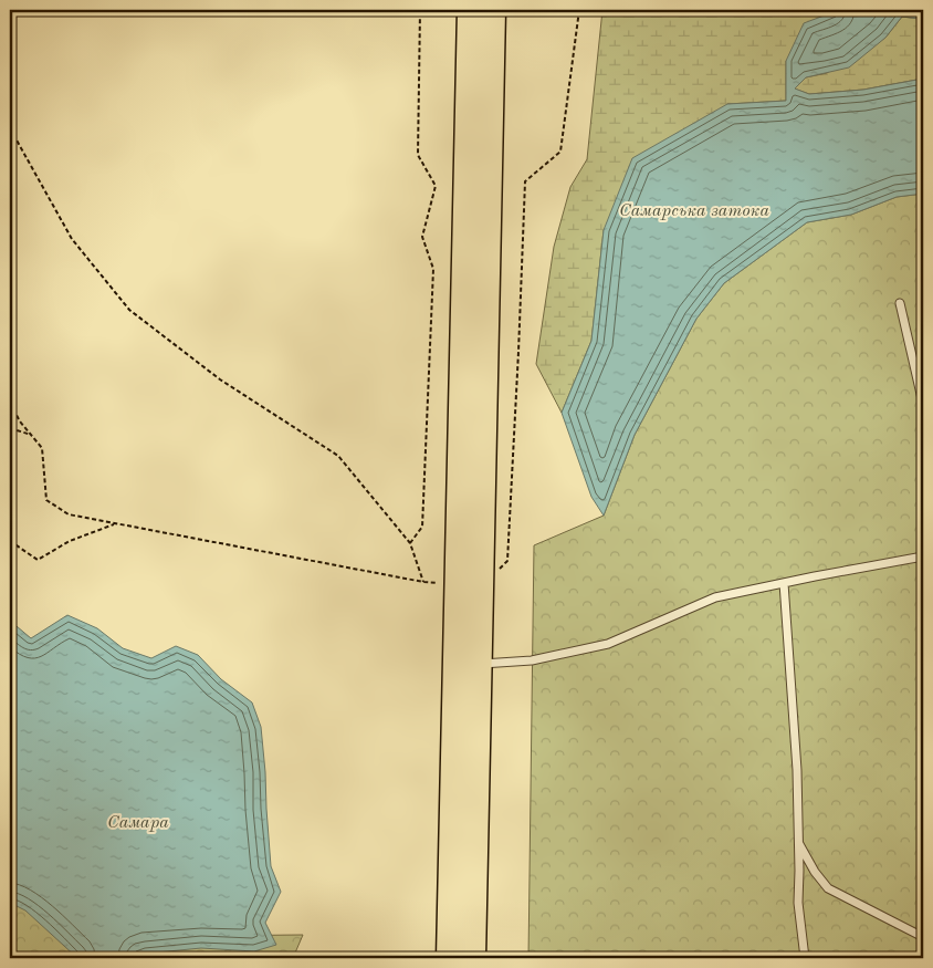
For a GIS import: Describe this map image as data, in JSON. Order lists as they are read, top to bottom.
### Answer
{
  "water": ["Самарська затока", "Самара"]
}
